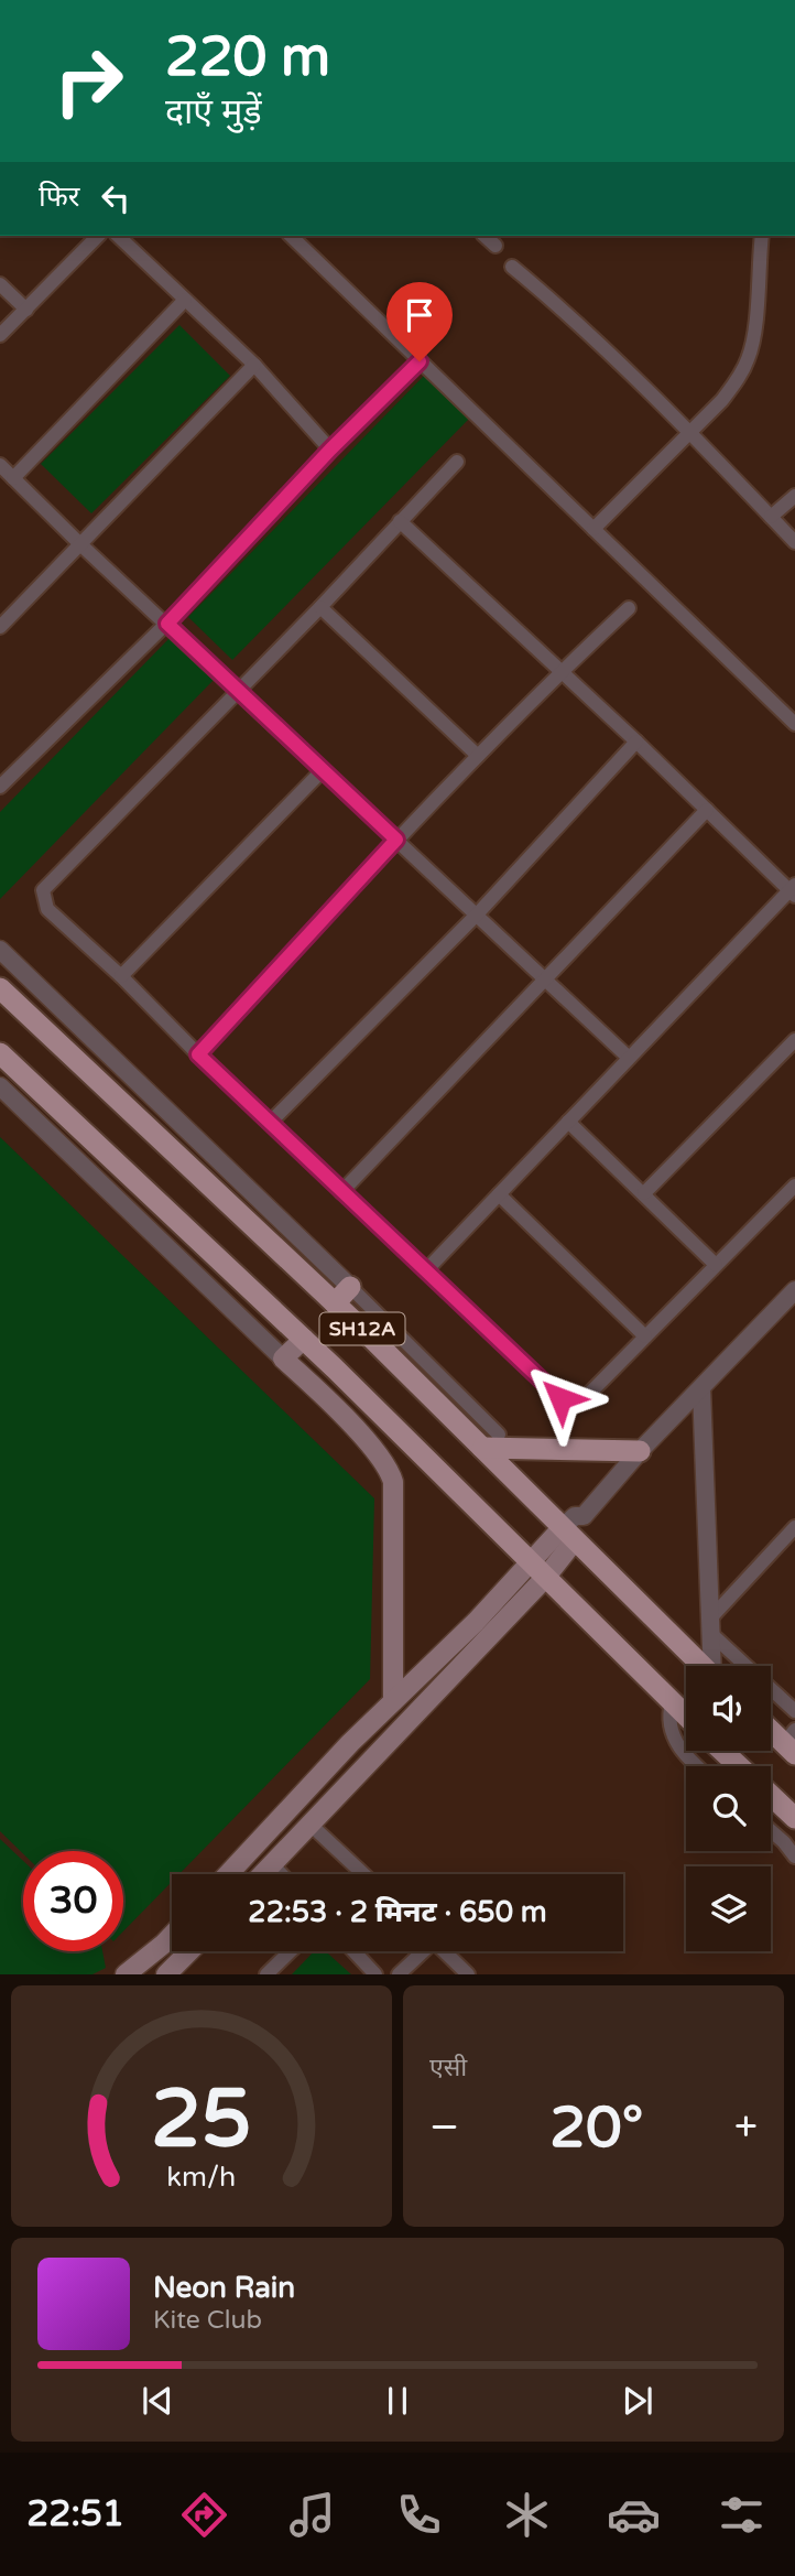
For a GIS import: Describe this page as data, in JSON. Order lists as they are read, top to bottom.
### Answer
{
  "streets": {
    "main road": ["SH12A"]
  },
  "page": {
    "turn": ["220 m", "दाएँ मुड़ें"],
    "then": "फिर",
    "limit": "30",
    "trip": "22:53 · 2 मिनट · 650 m",
    "tile": "एसी",
    "heat": ["−", "20°", "+"],
    "song": ["Neon Rain", "Kite Club"],
    "tabs": "22:51",
    "gauge": ["25", "km/h"]
  }
}
